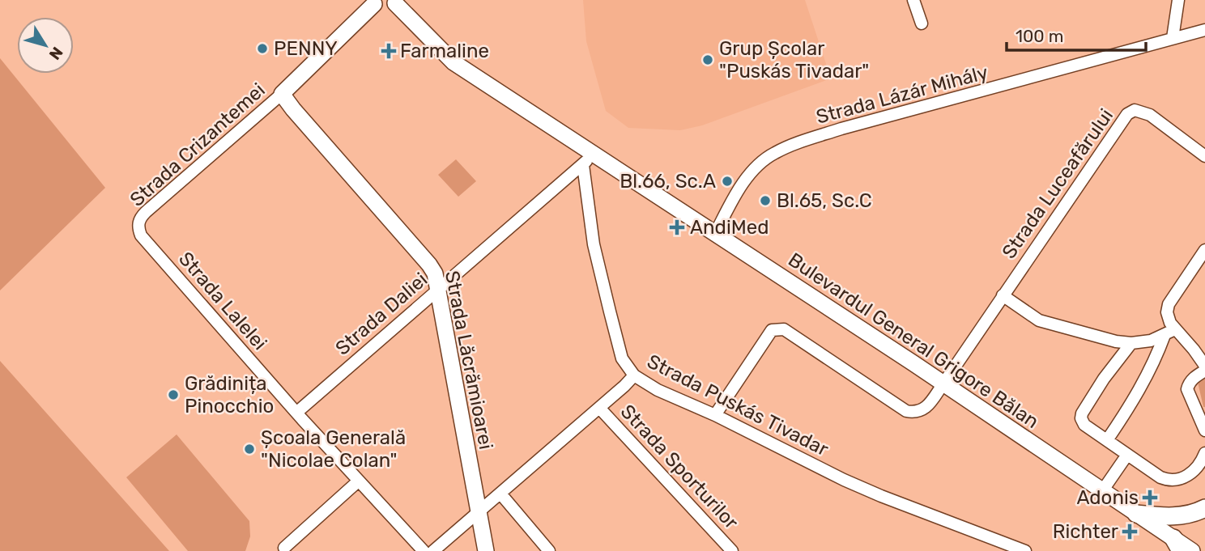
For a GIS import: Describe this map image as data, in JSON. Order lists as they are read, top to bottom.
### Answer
{
  "streets": {
    "main road": ["Bulevardul General Grigore Bălan", "Strada Lăcrămioarei"],
    "street": [
      "Strada Lázár Mihály",
      "Strada Crizantemei",
      "Strada Luceafărului",
      "Strada Lalelei",
      "Strada Daliei",
      "Strada Puskás Tivadar",
      "Strada Sporturilor"
    ]
  },
  "crossings": [
    ["Strada Lázár Mihály", "Bulevardul General Grigore Bălan"],
    ["Strada Crizantemei", "Strada Lalelei"],
    ["Strada Crizantemei", "Strada Lăcrămioarei"],
    ["Strada Luceafărului", "Bulevardul General Grigore Bălan"],
    ["Strada Luceafărului", "Strada Puskás Tivadar"],
    ["Strada Lalelei", "Strada Daliei"],
    ["Strada Daliei", "Bulevardul General Grigore Bălan"],
    ["Strada Daliei", "Strada Lăcrămioarei"],
    ["Strada Daliei", "Strada Puskás Tivadar"],
    ["Bulevardul General Grigore Bălan", "Strada Puskás Tivadar"]
  ],
  "places": {
    "other": [
      "PENNY",
      "Grup Școlar \"Puskás Tivadar\"",
      "Bl.66, Sc.A",
      "Bl.65, Sc.C",
      "Grădinița Pinocchio",
      "Școala Generală \"Nicolae Colan\""
    ],
    "health": [
      "Farmaline",
      "AndiMed",
      "Adonis",
      "Richter"
    ]
  },
  "scale_bar": "100 m",
  "north": "bottom right"
}
